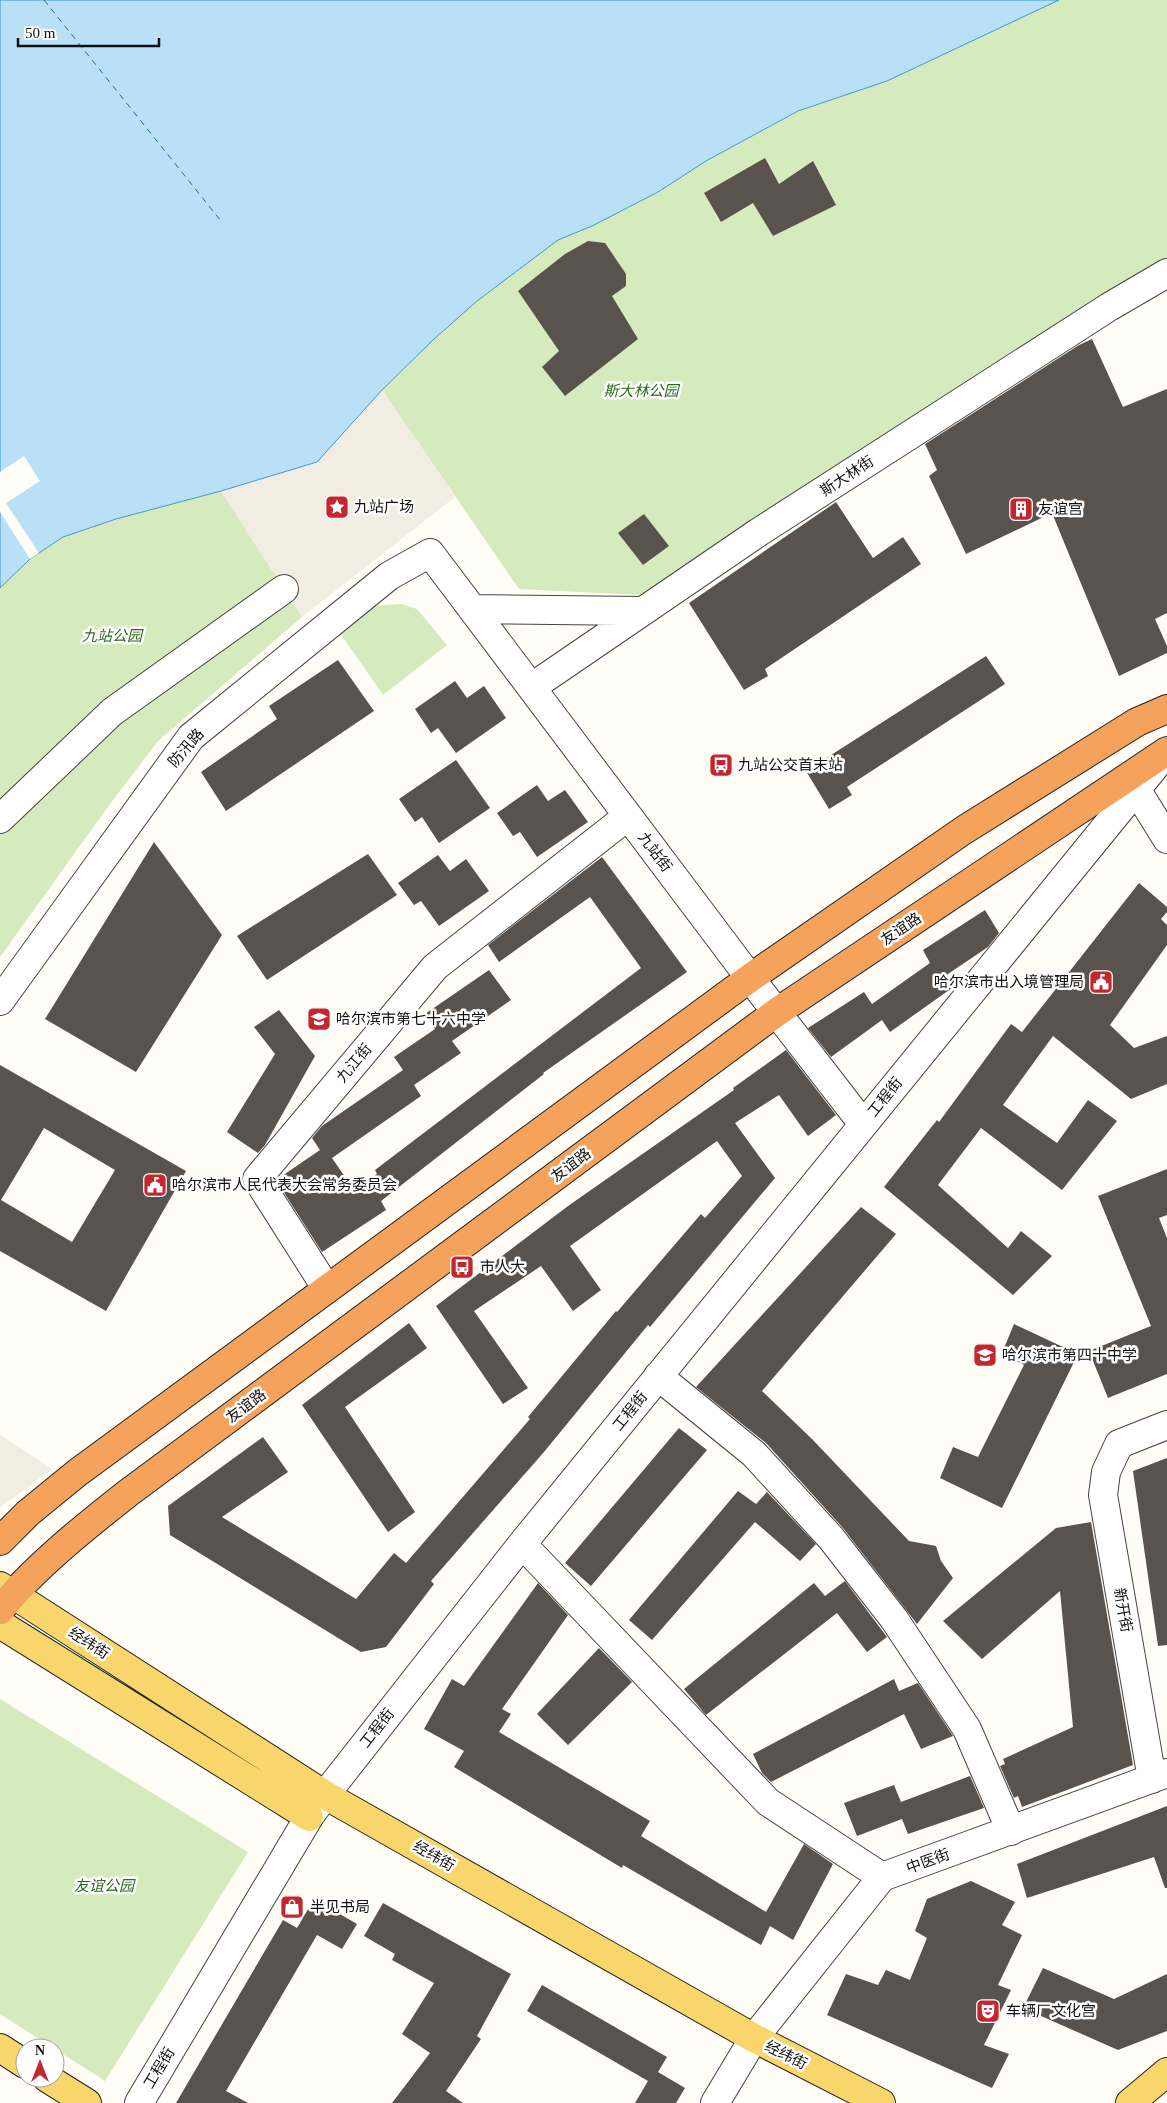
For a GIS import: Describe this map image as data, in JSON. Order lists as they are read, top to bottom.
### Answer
{
  "streets": {
    "highway": ["友谊路"],
    "main road": ["经纬街"],
    "street": [
      "斯大林街",
      "防汛路",
      "九站街",
      "九江街",
      "工程街",
      "新开街",
      "中医街"
    ]
  },
  "crossings": [
    ["斯大林街", "九站街"],
    ["防汛路", "九站街"],
    ["九站街", "友谊路"],
    ["九站街", "九江街"],
    ["九站街", "工程街"],
    ["友谊路", "工程街"],
    ["友谊路", "经纬街"],
    ["工程街", "经纬街"],
    ["新开街", "中医街"]
  ],
  "parks": ["斯大林公园", "九站公园", "友谊公园"],
  "places": {
    "place": ["九站广场"],
    "building": ["友谊宫"],
    "bus stop": ["九站公交首末站", "市人大"],
    "public building": ["哈尔滨市出入境管理局", "哈尔滨市人民代表大会常务委员会"],
    "school or university": ["哈尔滨市第七十六中学", "哈尔滨市第四十中学"],
    "shop": ["半见书局"],
    "theatre": ["车辆厂文化宫"]
  },
  "scale_bar": "50 m",
  "north": "top"
}
